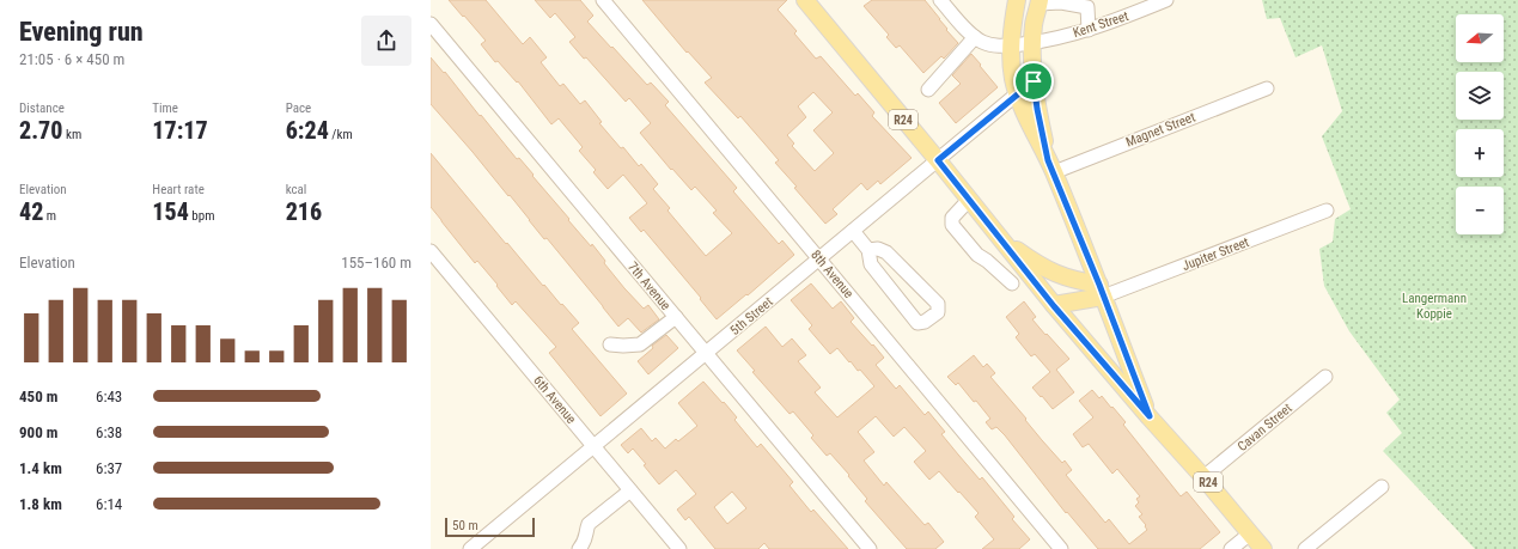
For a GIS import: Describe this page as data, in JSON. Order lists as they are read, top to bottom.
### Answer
{
  "streets": {
    "main road": ["R24"],
    "street": [
      "Kent Street",
      "Magnet Street",
      "Jupiter Street",
      "8th Avenue",
      "7th Avenue",
      "5th Street",
      "6th Avenue",
      "Cavan Street"
    ]
  },
  "crossings": [
    ["R24", "Jupiter Street"],
    ["R24", "5th Street"],
    ["R24", "Cavan Street"],
    ["8th Avenue", "5th Street"],
    ["7th Avenue", "5th Street"],
    ["5th Street", "6th Avenue"]
  ],
  "parks": ["Langermann Koppie"],
  "scale_bar": "50 m",
  "north": "left",
  "page": {
    "heading": ["Evening run", "21:05 · 6 × 450 m"],
    "map_buttons": ["+", "−"],
    "stats": [
      ["Distance", "2.70 km"],
      ["Time", "17:17"],
      ["Pace", "6:24 /km"],
      ["Elevation", "42 m"],
      ["Heart rate", "154 bpm"],
      ["kcal", "216"]
    ],
    "chart": ["Elevation", "155–160 m"],
    "list": [
      {
        "name": "450 m",
        "note": "6:43"
      },
      {
        "name": "900 m",
        "note": "6:38"
      },
      {
        "name": "1.4 km",
        "note": "6:37"
      },
      {
        "name": "1.8 km",
        "note": "6:14"
      }
    ],
    "scale": "50 m"
  }
}
